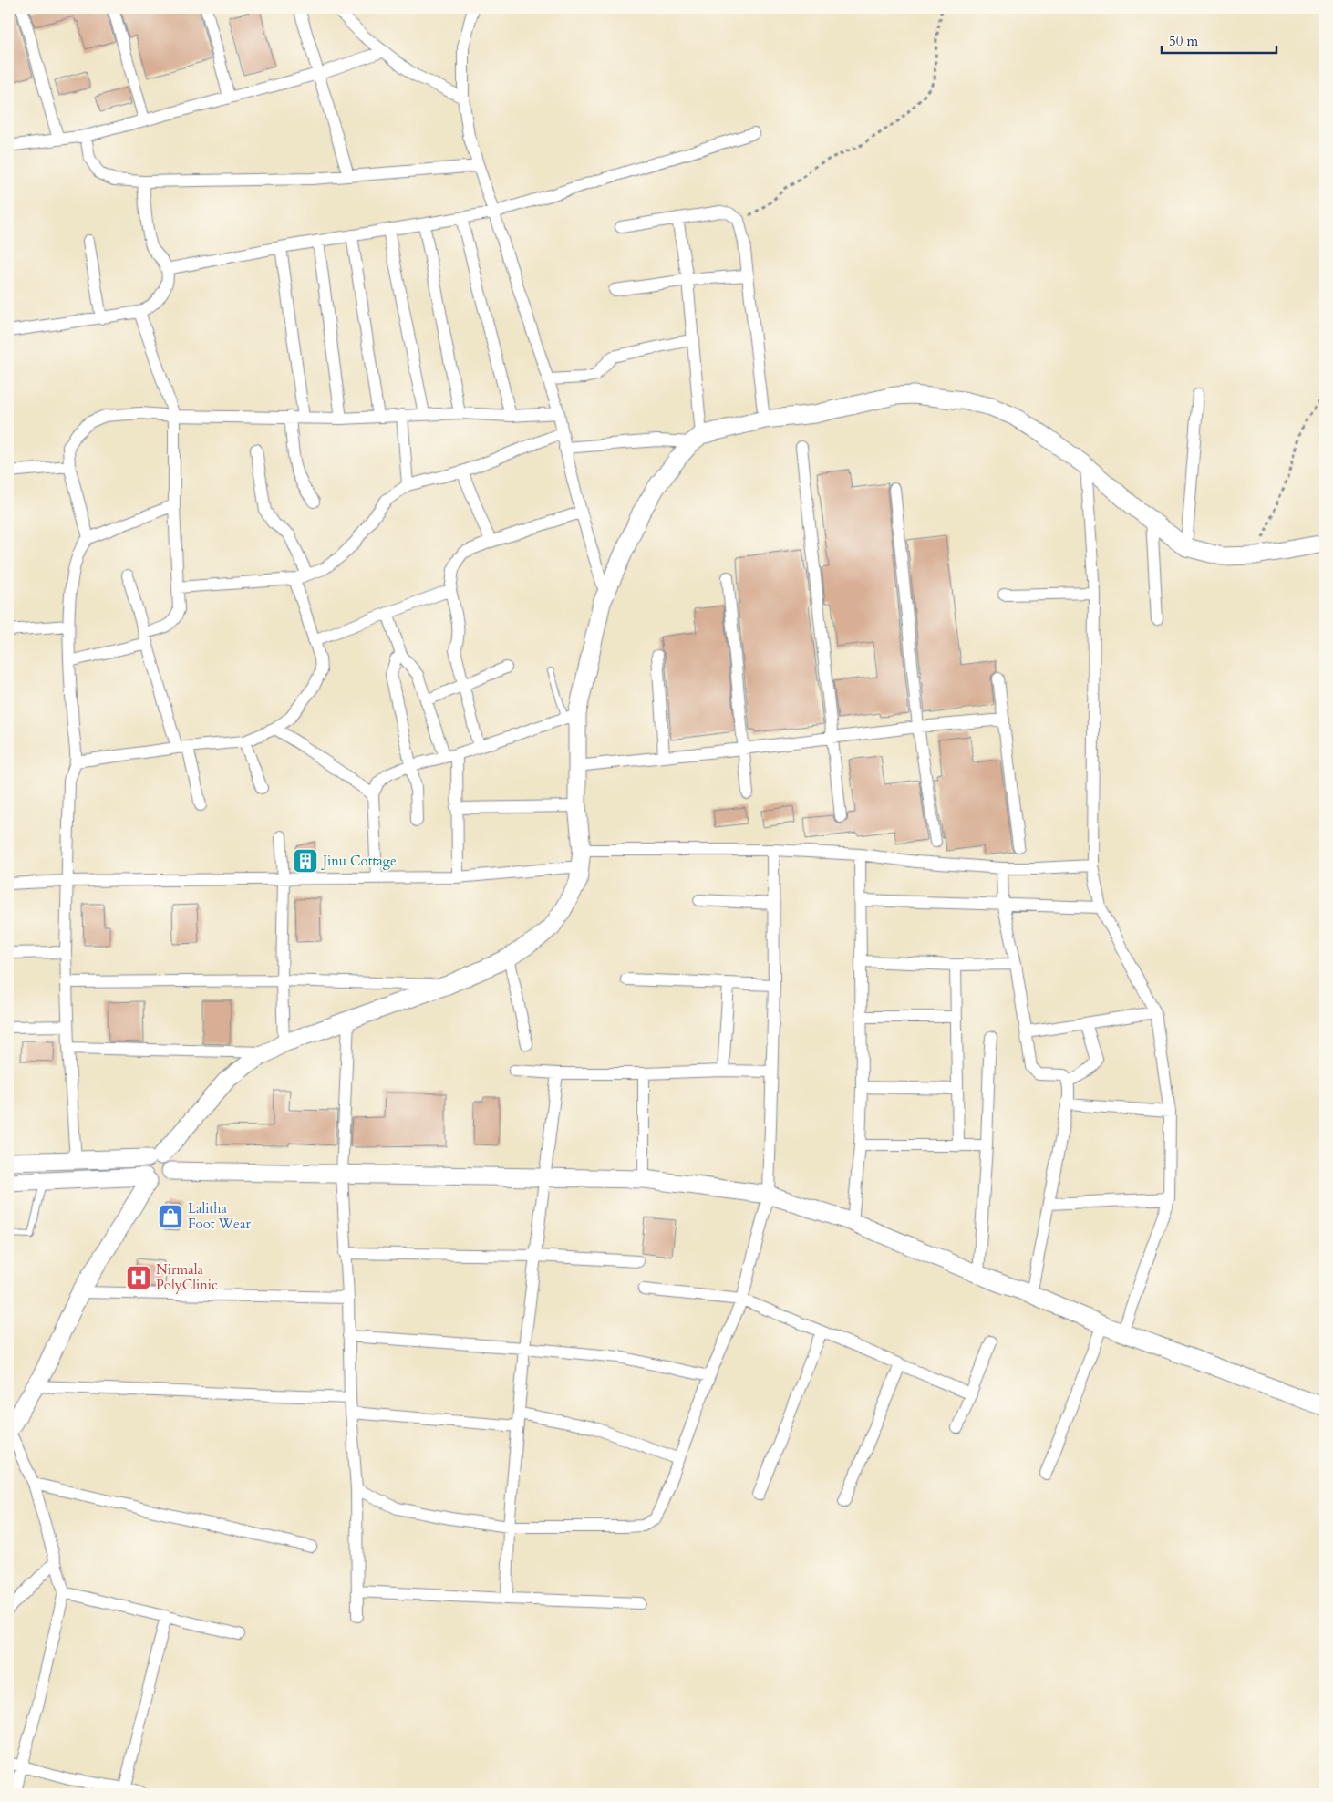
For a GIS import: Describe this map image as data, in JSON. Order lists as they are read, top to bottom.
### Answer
{
  "places": {
    "building": ["Jinu Cottage"],
    "shop": ["Lalitha Foot Wear"],
    "hospital": ["Nirmala PolyClinic"]
  },
  "scale_bar": "50 m"
}
